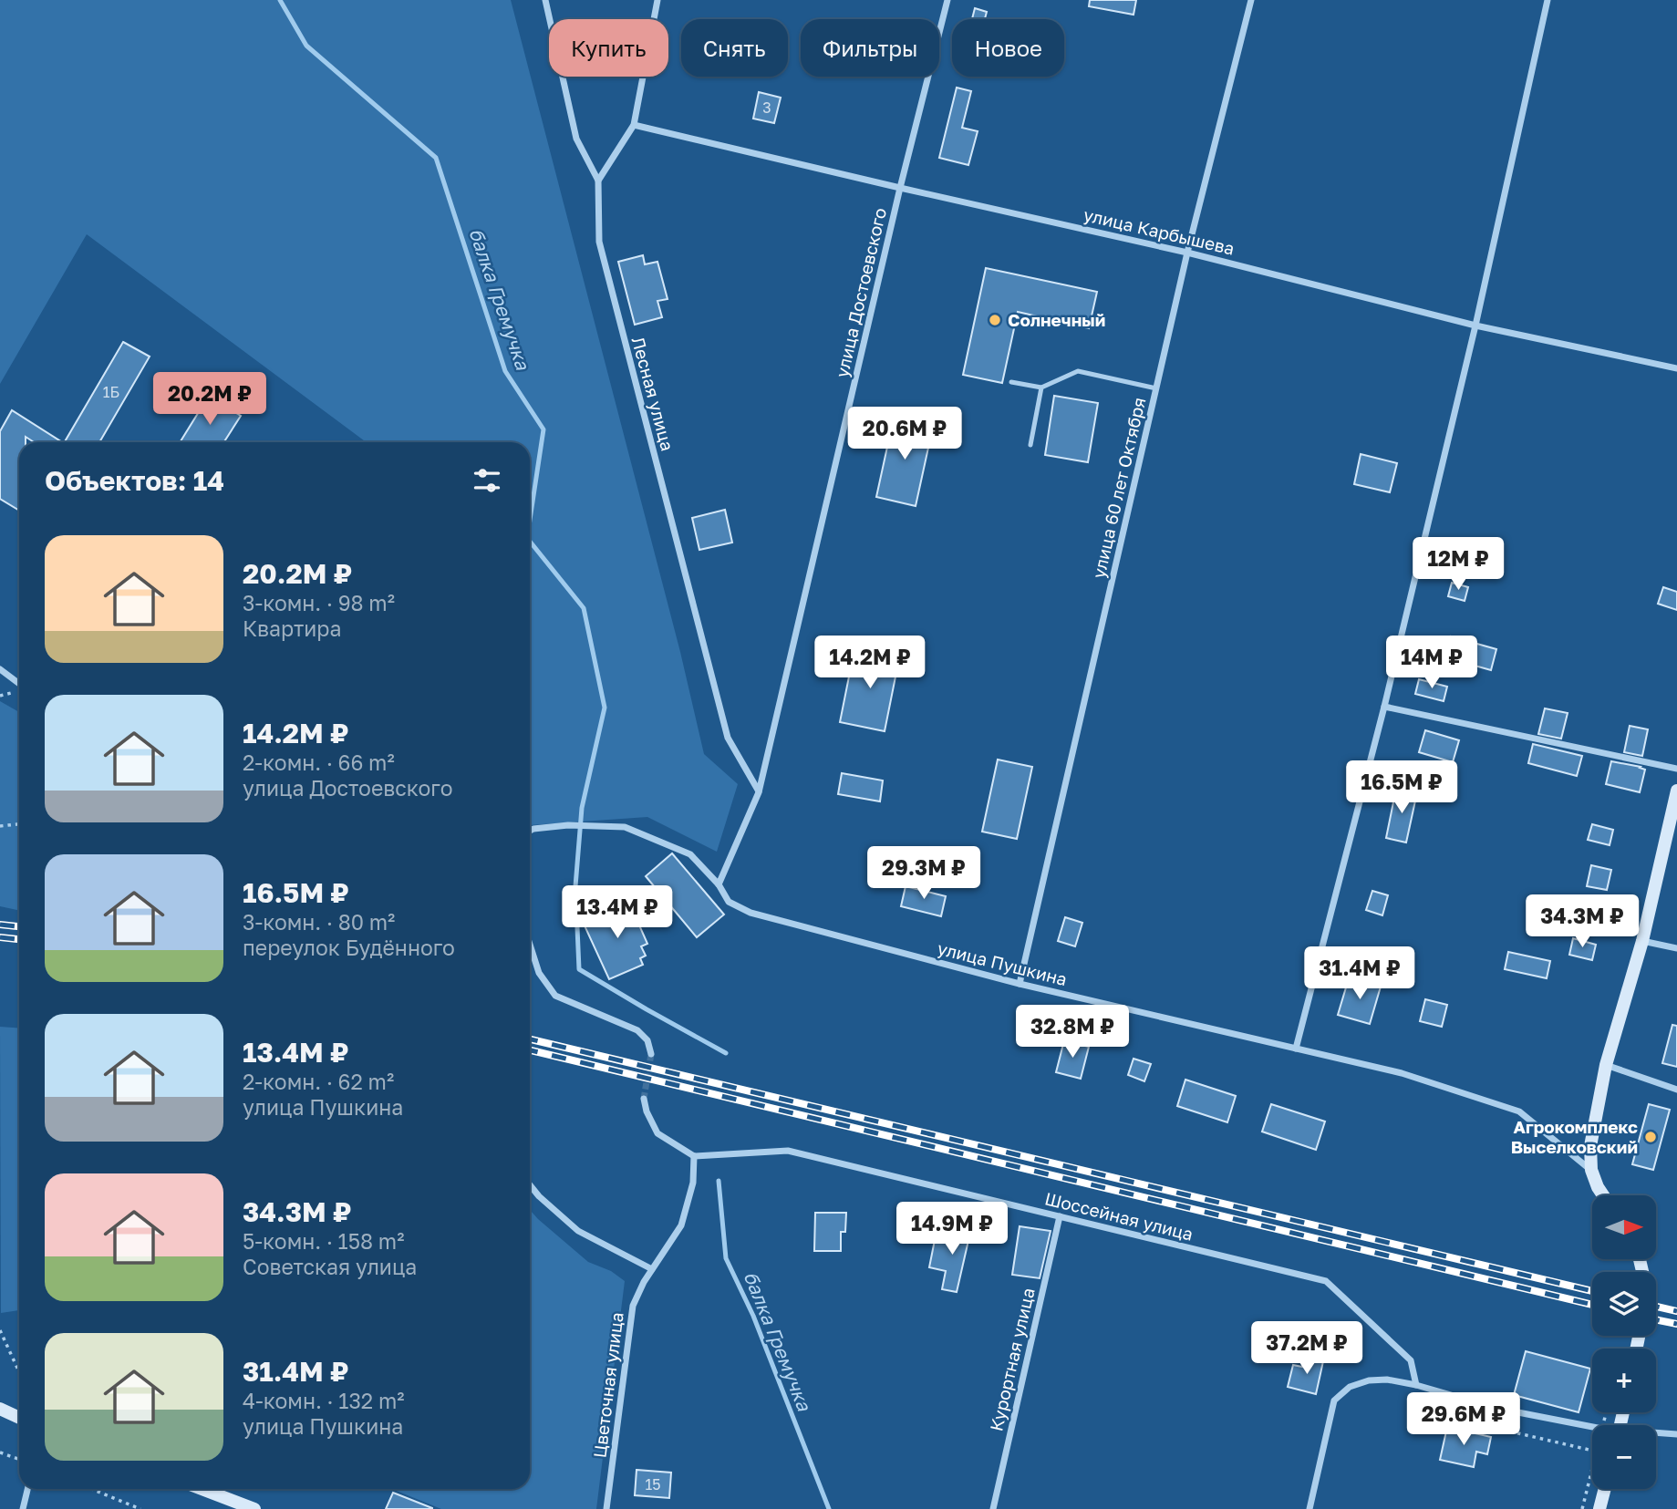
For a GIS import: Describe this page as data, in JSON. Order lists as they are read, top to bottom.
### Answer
{
  "streets": {
    "street": [
      "улица Карбышева",
      "улица Достоевского",
      "Лесная улица",
      "улица 60 лет Октября",
      "улица Пушкина",
      "Шоссейная улица",
      "Курортная улица",
      "Цветочная улица"
    ]
  },
  "crossings": [
    ["улица Карбышева", "улица Достоевского"],
    ["улица Карбышева", "улица 60 лет Октября"],
    ["улица Достоевского", "Лесная улица"],
    ["улица Достоевского", "улица Пушкина"],
    ["улица 60 лет Октября", "улица Пушкина"],
    ["Шоссейная улица", "Курортная улица"],
    ["Шоссейная улица", "Цветочная улица"]
  ],
  "water": ["балка Гремучка"],
  "places": ["Солнечный", "Агрокомплекс Выселковский"],
  "house_numbers": ["3", "1Б", "15"],
  "north": "right",
  "page": {
    "chip": [
      "Купить",
      "Снять",
      "Фильтры",
      "Новое"
    ],
    "price": [
      "20.2M ₽",
      "20.6M ₽",
      "12M ₽",
      "14.2M ₽",
      "14M ₽",
      "16.5M ₽",
      "29.3M ₽",
      "13.4M ₽",
      "34.3M ₽",
      "31.4M ₽",
      "32.8M ₽",
      "14.9M ₽",
      "37.2M ₽",
      "29.6M ₽"
    ],
    "heading": "Объектов: 14",
    "list": [
      {
        "name": "20.2M ₽",
        "note": "3-комн. · 98 m² · Квартира"
      },
      {
        "name": "14.2M ₽",
        "note": "2-комн. · 66 m² · улица Достоевского"
      },
      {
        "name": "16.5M ₽",
        "note": "3-комн. · 80 m² · переулок Будённого"
      },
      {
        "name": "13.4M ₽",
        "note": "2-комн. · 62 m² · улица Пушкина"
      },
      {
        "name": "34.3M ₽",
        "note": "5-комн. · 158 m² · Советская улица"
      },
      {
        "name": "31.4M ₽",
        "note": "4-комн. · 132 m² · улица Пушкина"
      }
    ],
    "map_buttons": ["+", "−"]
  }
}
